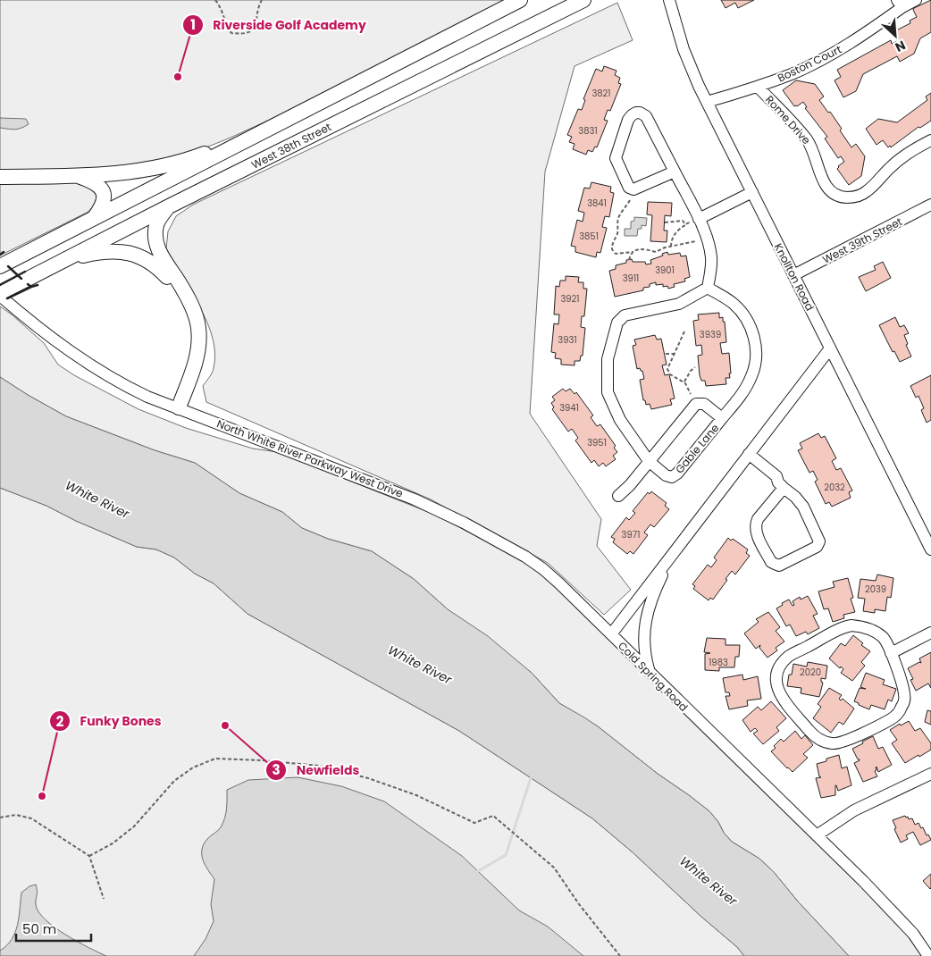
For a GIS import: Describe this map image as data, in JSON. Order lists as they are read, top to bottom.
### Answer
{
  "streets": {
    "main road": ["West 38th Street"],
    "street": [
      "Boston Court",
      "Rome Drive",
      "West 39th Street",
      "Knollton Road",
      "Gable Lane",
      "North White River Parkway West Drive",
      "Cold Spring Road"
    ]
  },
  "crossings": [
    ["Boston Court", "Rome Drive"],
    ["Boston Court", "Knollton Road"],
    ["West 38th Street", "North White River Parkway West Drive"],
    ["West 39th Street", "Knollton Road"],
    ["Knollton Road", "Cold Spring Road"],
    ["North White River Parkway West Drive", "Cold Spring Road"]
  ],
  "water": ["White River"],
  "places": ["Riverside Golf Academy", "Newfields", "Funky Bones"],
  "house_numbers": [
    "3821",
    "3831",
    "3841",
    "3851",
    "3901",
    "3911",
    "3921",
    "3939",
    "3931",
    "3941",
    "3951",
    "2032",
    "3971",
    "2039",
    "1983",
    "2020"
  ],
  "scale_bar": "50 m",
  "north": "bottom right"
}
